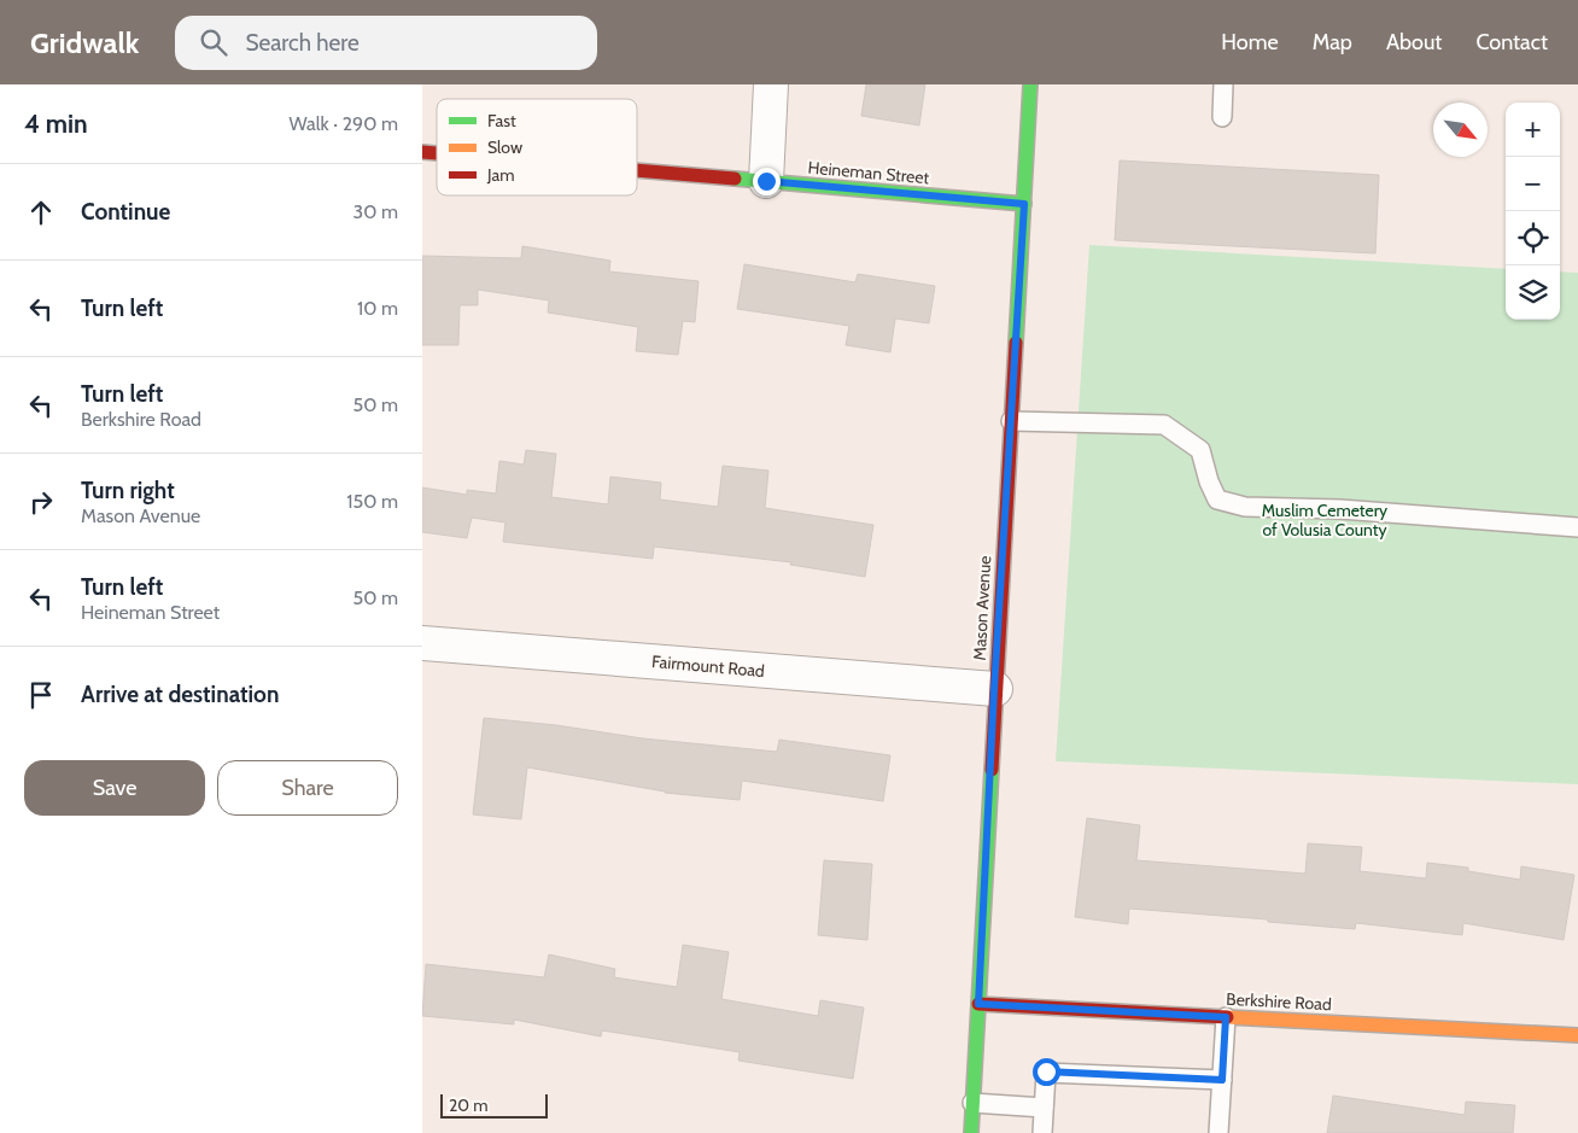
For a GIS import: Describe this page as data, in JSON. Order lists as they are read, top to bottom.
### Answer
{
  "streets": {
    "street": [
      "Heineman Street",
      "Mason Avenue",
      "Fairmount Road",
      "Berkshire Road"
    ]
  },
  "crossings": [
    ["Heineman Street", "Mason Avenue"],
    ["Mason Avenue", "Fairmount Road"],
    ["Mason Avenue", "Berkshire Road"]
  ],
  "parks": ["Muslim Cemetery of Volusia County"],
  "legend": ["Fast", "Slow", "Jam"],
  "scale_bar": "20 m",
  "north": "bottom right",
  "page": {
    "header": "Gridwalk",
    "search": "Search here",
    "nav": [
      "Home",
      "Map",
      "About",
      "Contact"
    ],
    "heading": ["4 min", "Walk · 290 m"],
    "map_buttons": ["+", "−"],
    "list": [
      ["Continue", "30 m"],
      ["Turn left", "10 m"],
      ["Turn left", "Berkshire Road", "50 m"],
      ["Turn right", "Mason Avenue", "150 m"],
      ["Turn left", "Heineman Street", "50 m"],
      "Arrive at destination"
    ],
    "buttons": ["Save", "Share"],
    "scale": "20 m"
  }
}
